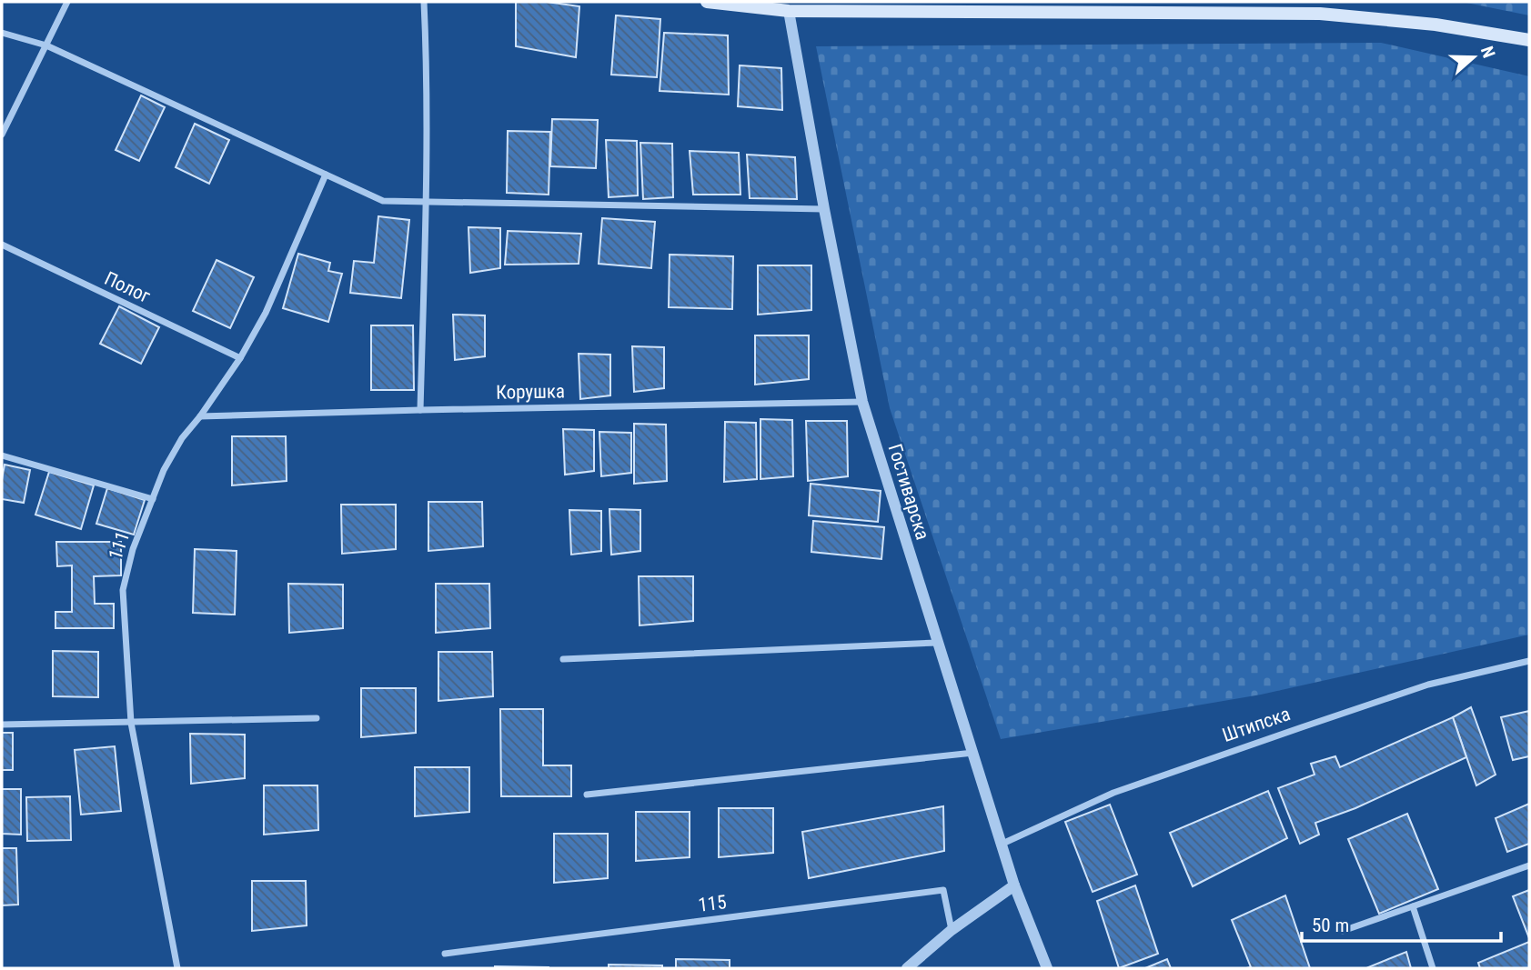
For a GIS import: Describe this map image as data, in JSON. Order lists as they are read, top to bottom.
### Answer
{
  "streets": {
    "street": [
      "Полог",
      "Корушка",
      "Гостиварска",
      "111",
      "Штипска",
      "115"
    ]
  },
  "crossings": [
    ["Полог", "111"],
    ["Корушка", "Гостиварска"],
    ["Корушка", "111"],
    ["Гостиварска", "Штипска"]
  ],
  "scale_bar": "50 m",
  "north": "right"
}
